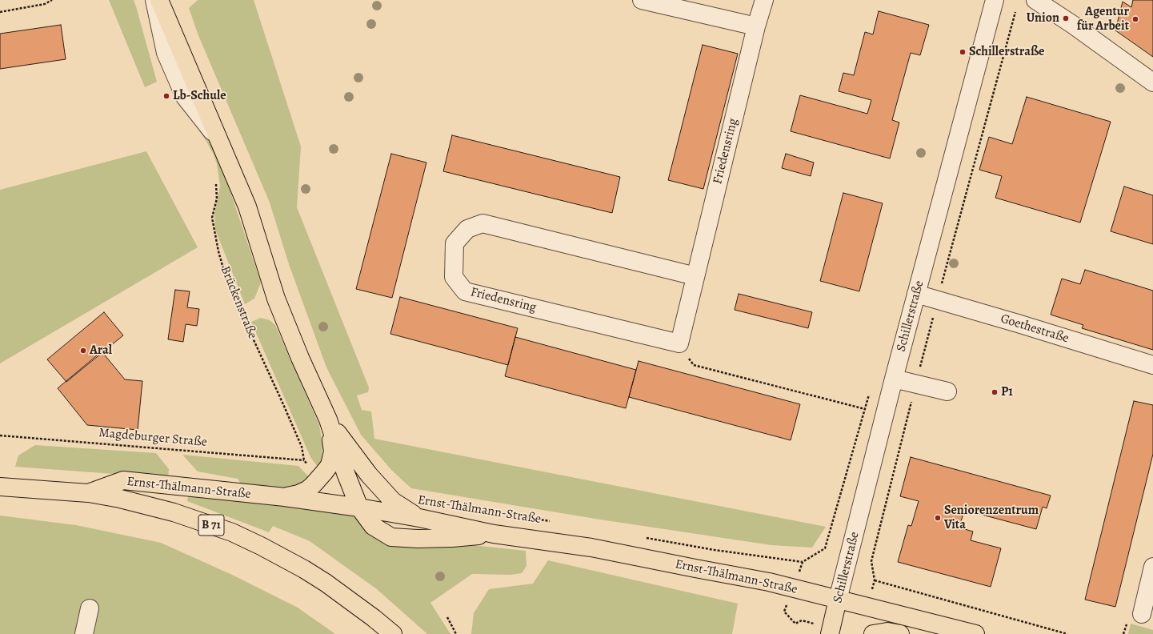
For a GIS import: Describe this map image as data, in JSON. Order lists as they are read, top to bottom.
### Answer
{
  "streets": {
    "main road": ["Schillerstraße", "Ernst-Thälmann-Straße", "B 71"],
    "street": ["Friedensring", "Goethestraße"],
    "path": ["Brückenstraße", "Magdeburger Straße"]
  },
  "crossings": [
    ["Brückenstraße", "Magdeburger Straße"],
    ["Schillerstraße", "Goethestraße"],
    ["Schillerstraße", "Ernst-Thälmann-Straße"],
    ["Ernst-Thälmann-Straße", "B 71"]
  ],
  "places": [
    "Union",
    "Agentur für Arbeit",
    "Schillerstraße",
    "Lb-Schule",
    "Aral",
    "P1",
    "Seniorenzentrum Vita"
  ]
}
